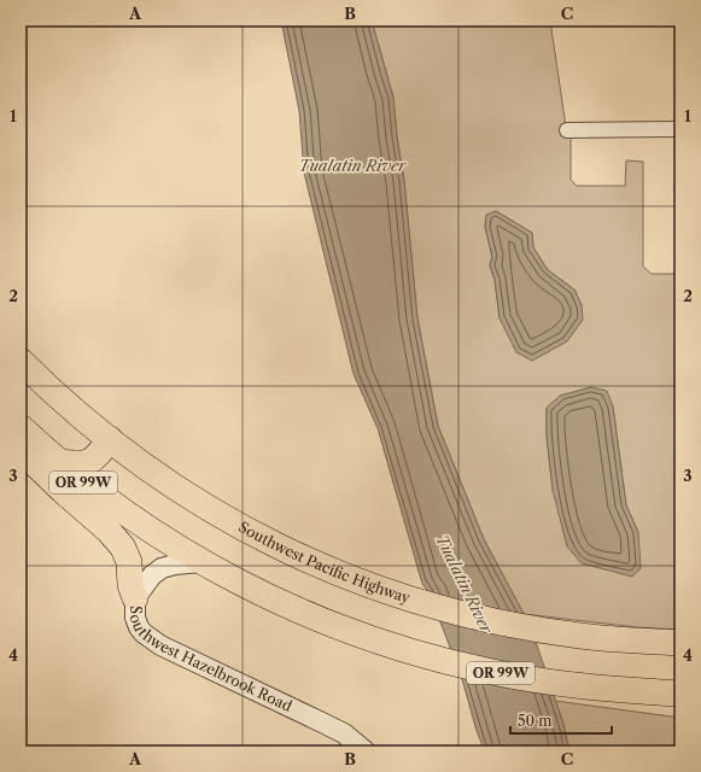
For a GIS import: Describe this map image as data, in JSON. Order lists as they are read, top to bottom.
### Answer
{
  "streets": {
    "highway": ["OR 99W", "Southwest Pacific Highway"],
    "street": ["Southwest Hazelbrook Road"]
  },
  "crossings": [
    ["OR 99W", "Southwest Hazelbrook Road"]
  ],
  "water": ["Tualatin River"],
  "scale_bar": "50 m",
  "grid": {
    "columns": ["A", "B", "C"],
    "rows": [
      "1",
      "2",
      "3",
      "4"
    ]
  }
}
